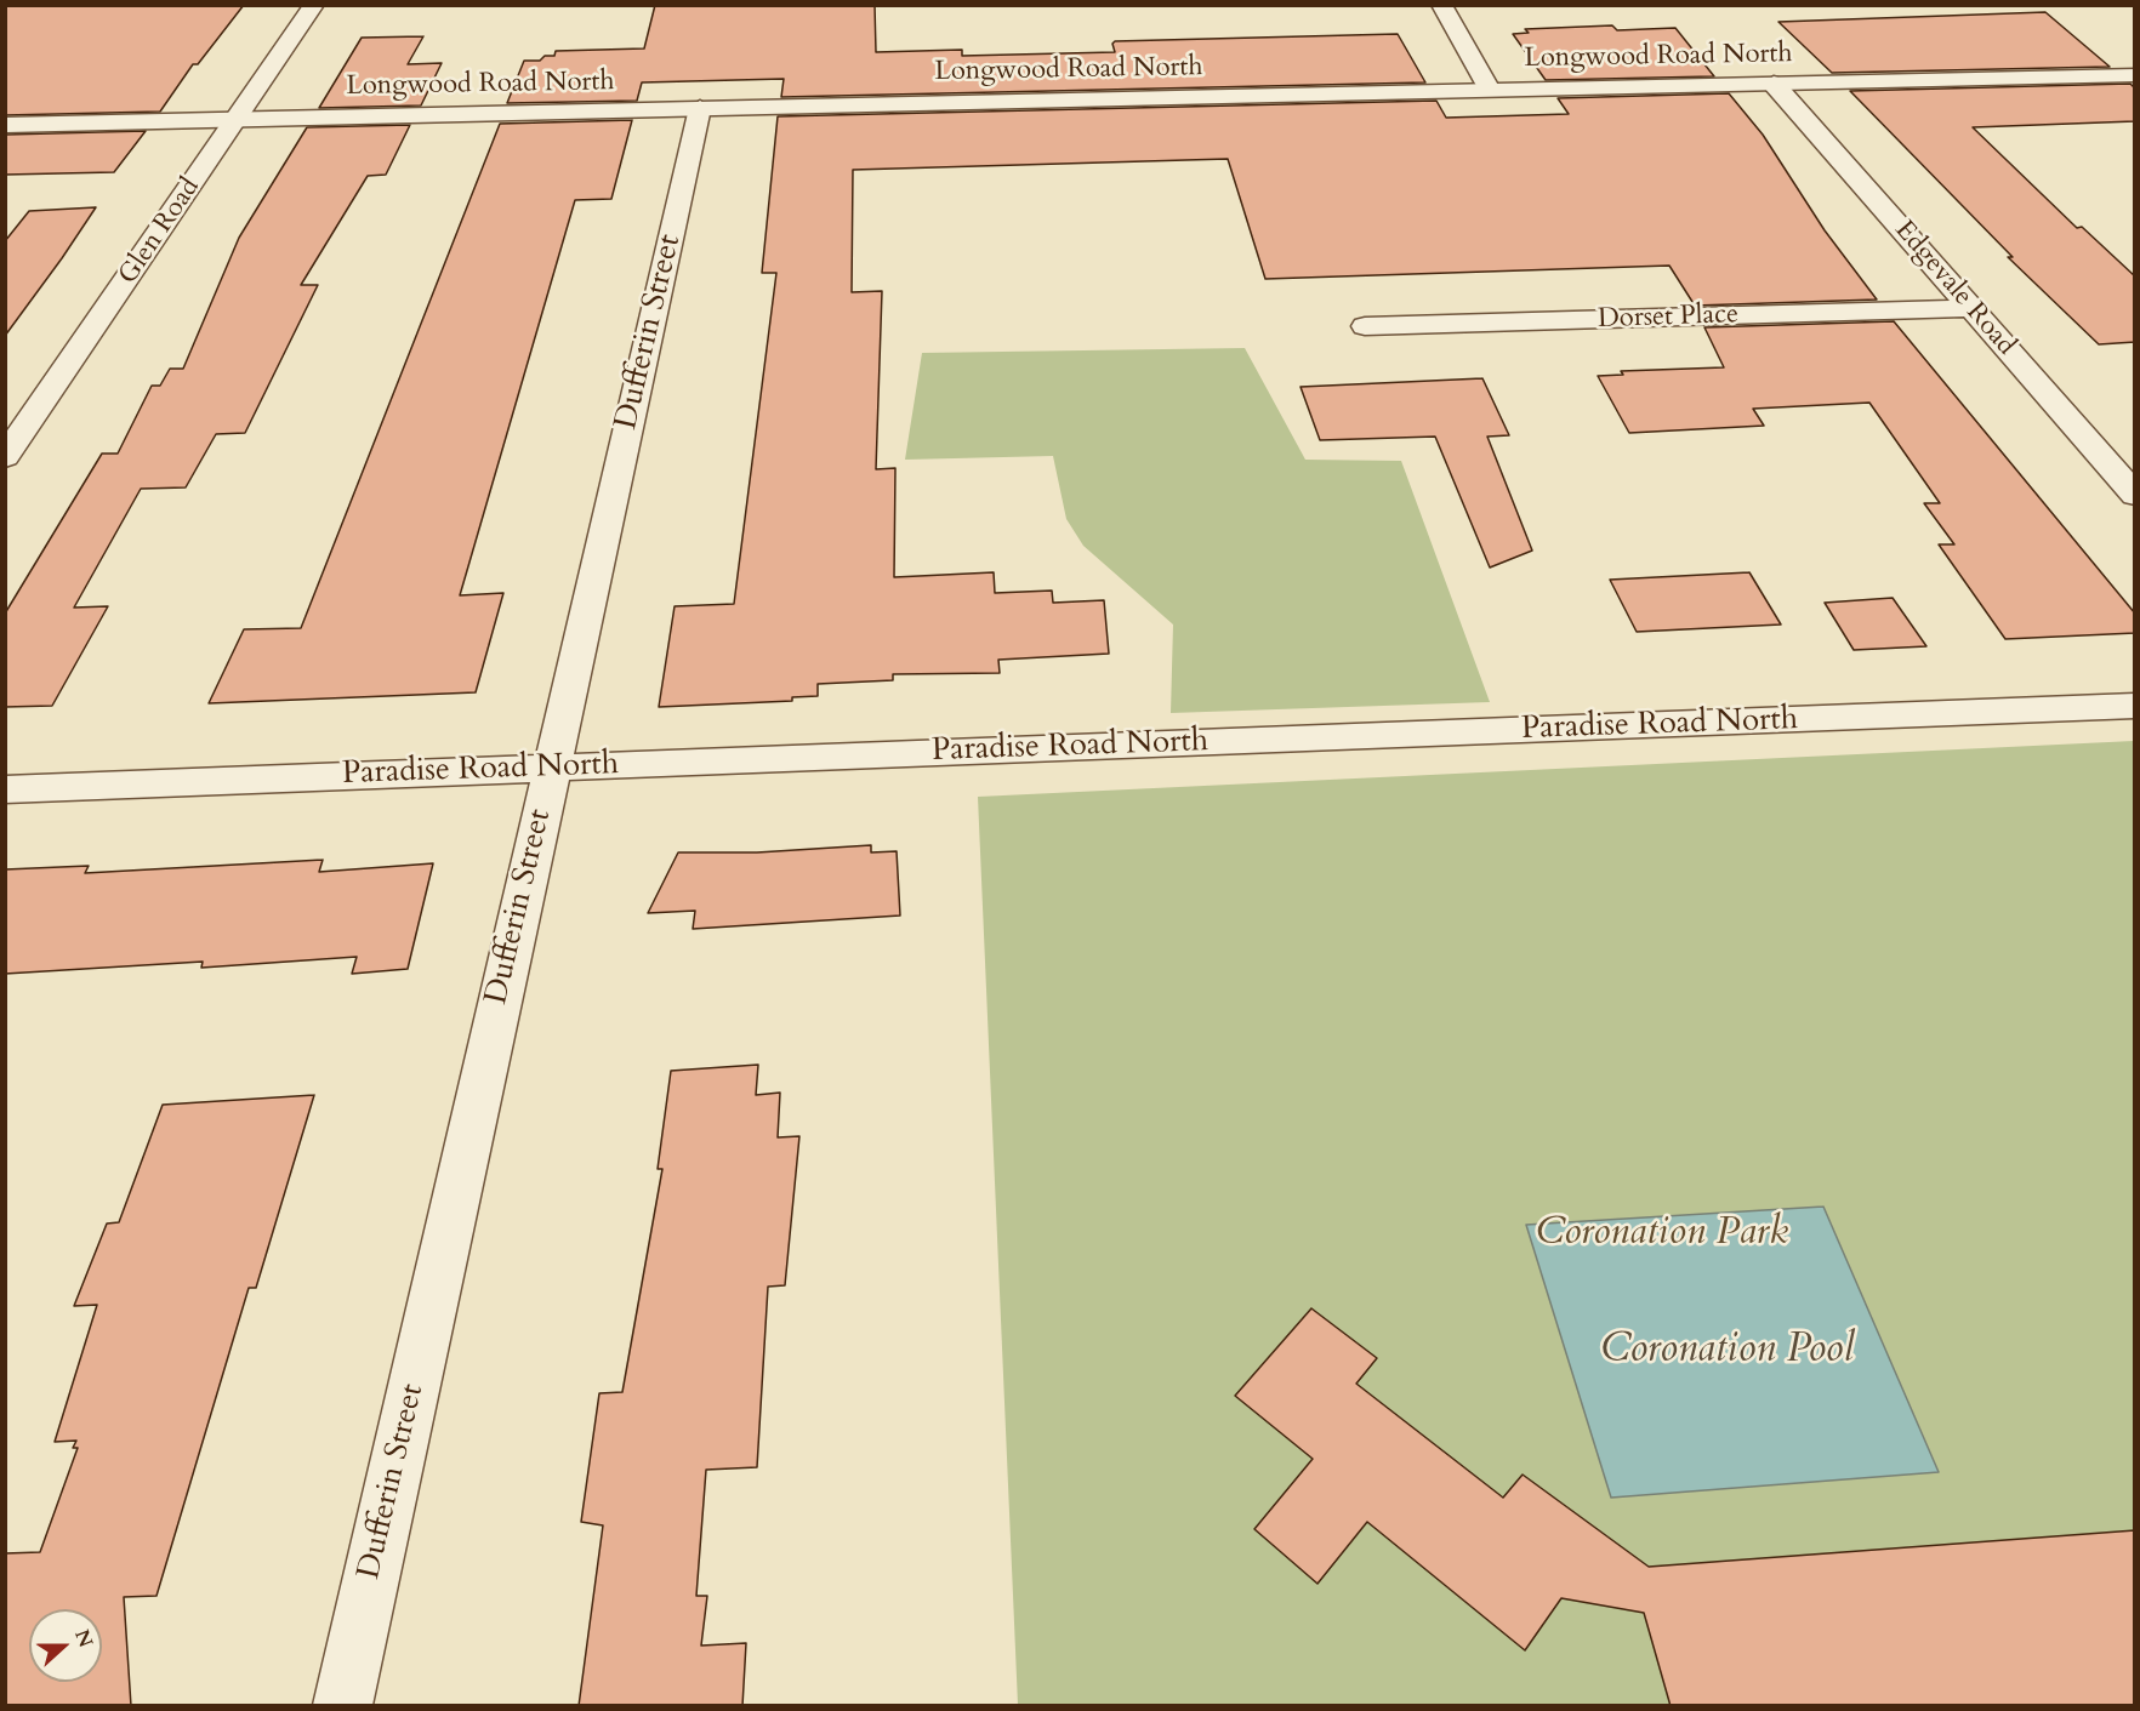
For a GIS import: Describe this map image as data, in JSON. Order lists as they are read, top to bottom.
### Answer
{
  "streets": {
    "street": [
      "Longwood Road North",
      "Glen Road",
      "Edgevale Road",
      "Dorset Place",
      "Dufferin Street",
      "Paradise Road North"
    ]
  },
  "crossings": [
    ["Longwood Road North", "Glen Road"],
    ["Longwood Road North", "Edgevale Road"],
    ["Longwood Road North", "Dufferin Street"],
    ["Edgevale Road", "Dorset Place"],
    ["Dufferin Street", "Paradise Road North"]
  ],
  "water": ["Coronation Pool"],
  "parks": ["Coronation Park"],
  "north": "right"
}
